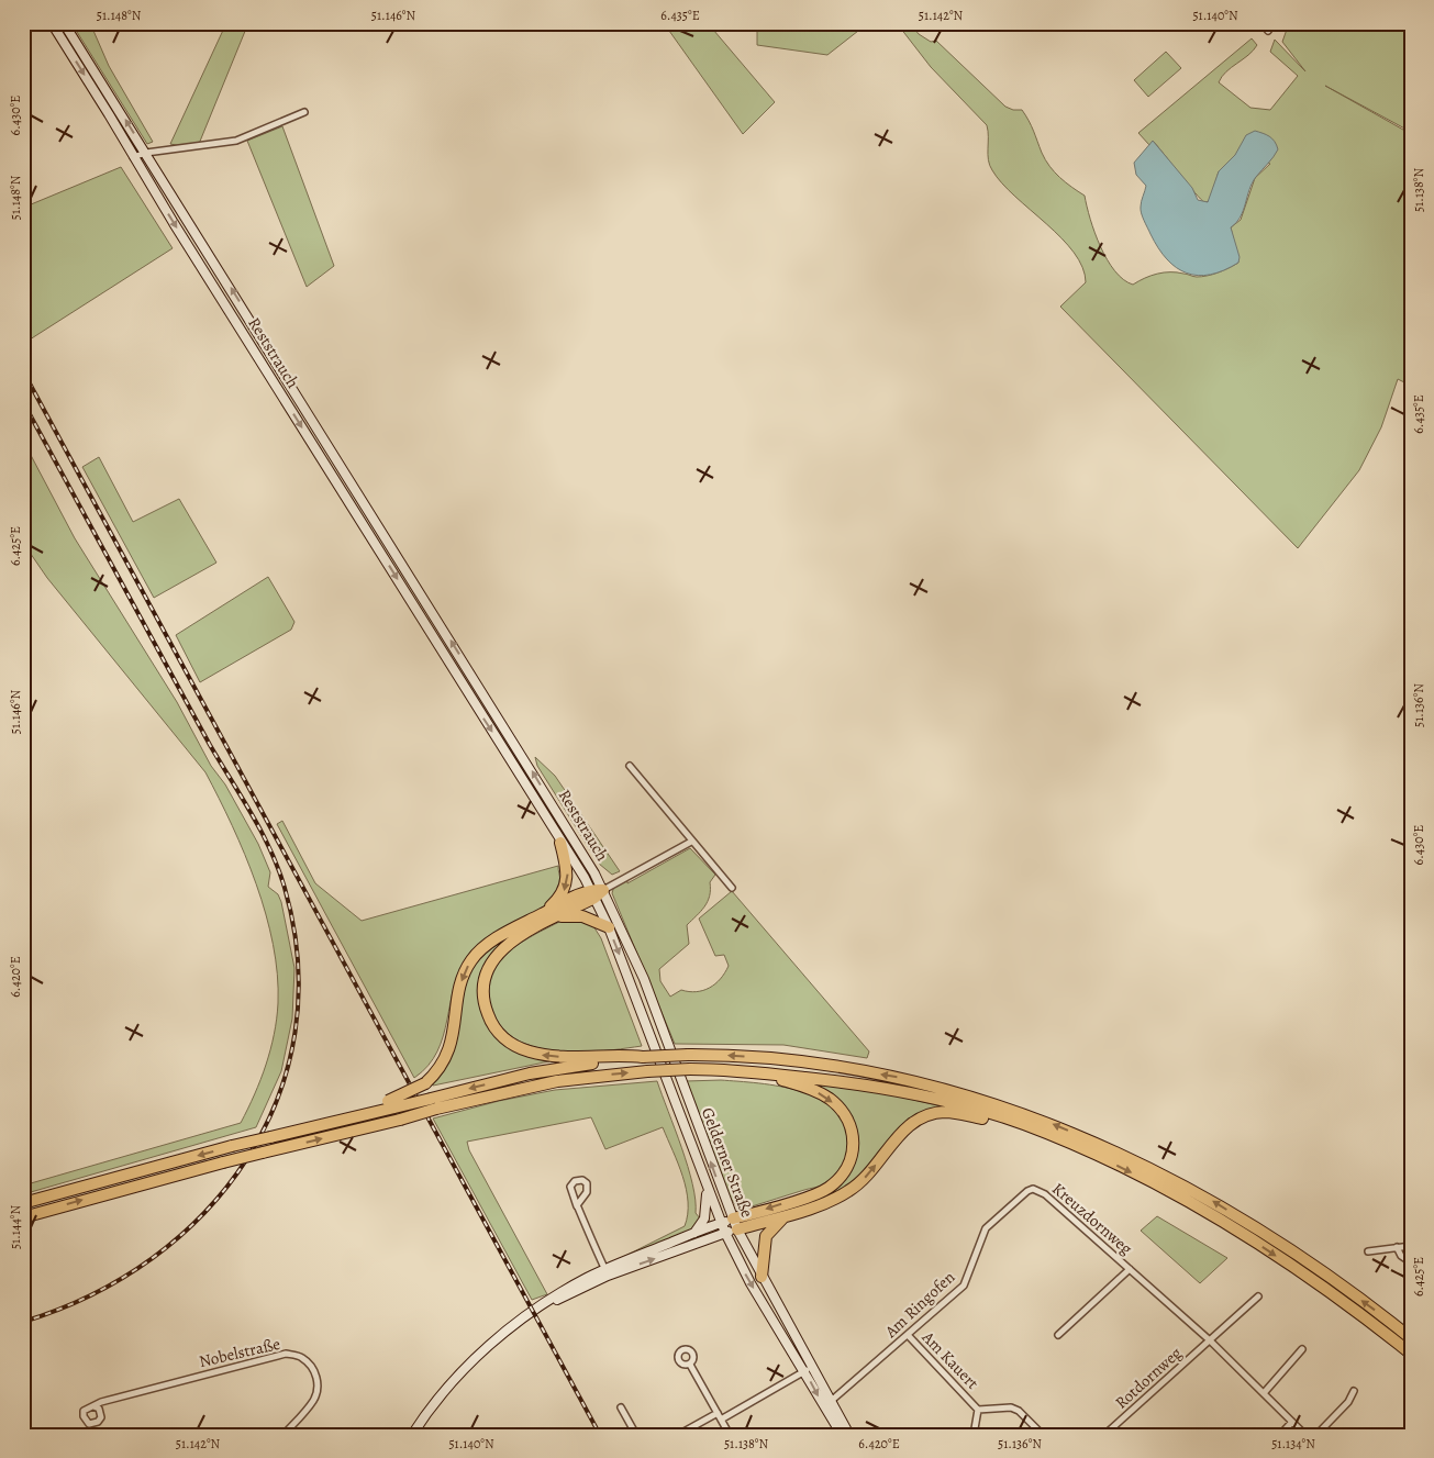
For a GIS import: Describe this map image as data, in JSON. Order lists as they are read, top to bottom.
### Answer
{
  "streets": {
    "main road": ["Reststrauch", "Gelderner Straße"],
    "street": [
      "Kreuzdornweg",
      "Am Ringofen",
      "Nobelstraße",
      "Am Kauert",
      "Rotdornweg"
    ]
  },
  "crossings": [
    ["Reststrauch", "Gelderner Straße"],
    ["Gelderner Straße", "Am Ringofen"],
    ["Kreuzdornweg", "Am Ringofen"],
    ["Kreuzdornweg", "Rotdornweg"],
    ["Am Ringofen", "Am Kauert"]
  ],
  "coordinates": [
    "51.148°N",
    "51.146°N",
    "6.435°E",
    "51.142°N",
    "51.140°N",
    "6.430°E",
    "51.138°N",
    "6.425°E",
    "51.136°N",
    "6.420°E",
    "51.144°N",
    "51.134°N"
  ]
}
